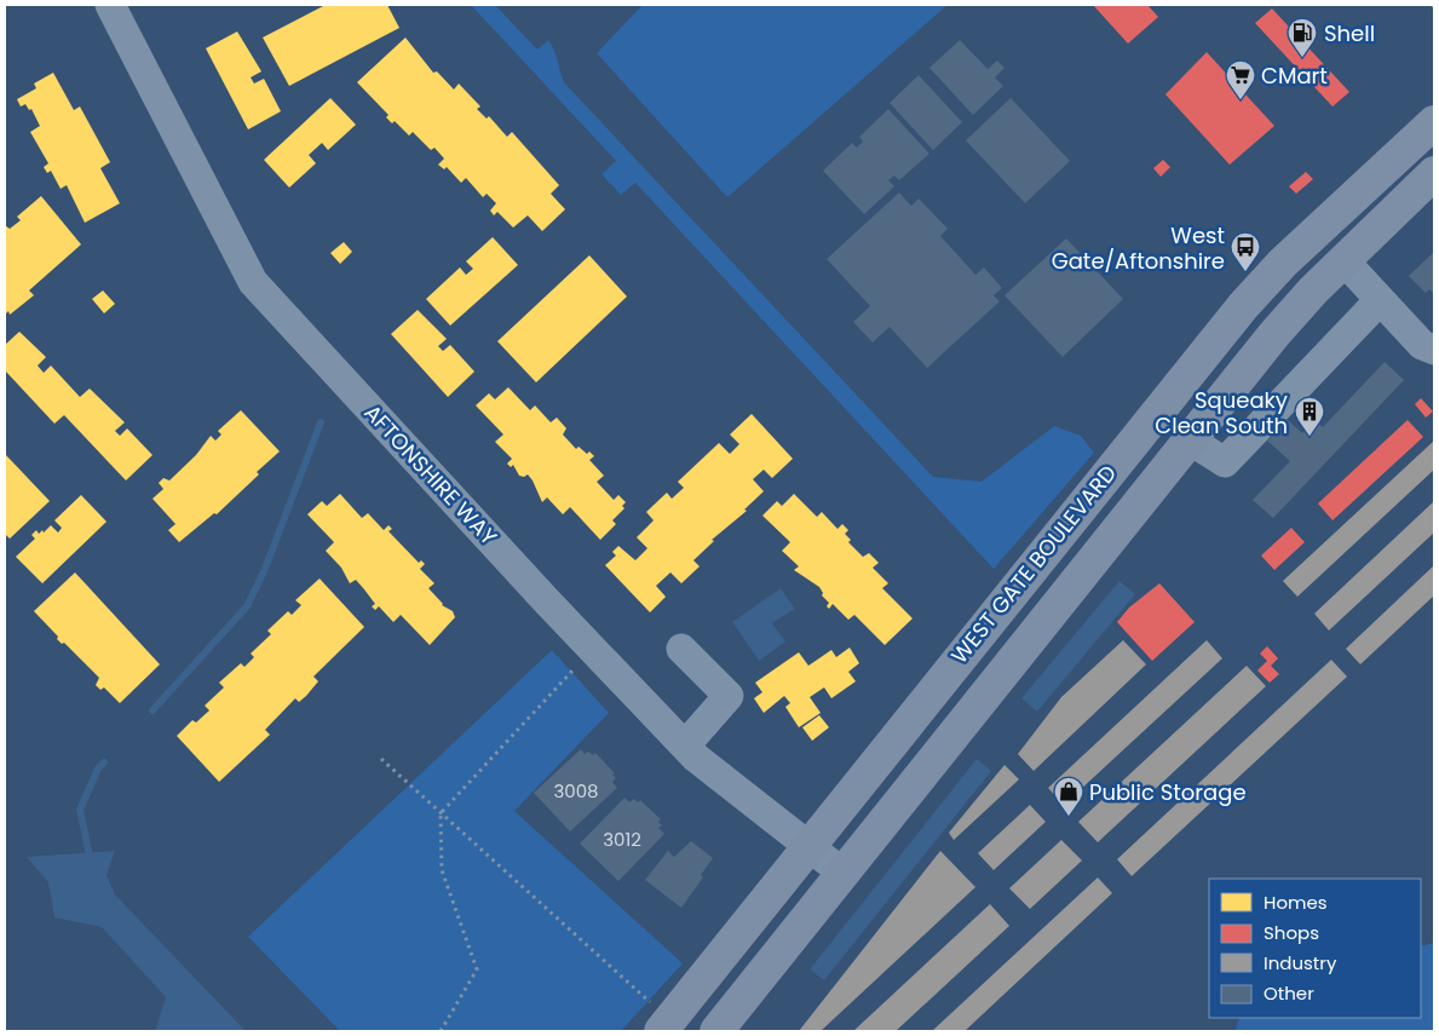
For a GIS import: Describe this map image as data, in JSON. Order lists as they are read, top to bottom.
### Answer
{
  "streets": {
    "main road": ["WEST GATE BOULEVARD"],
    "street": ["AFTONSHIRE WAY"]
  },
  "crossings": [
    ["AFTONSHIRE WAY", "WEST GATE BOULEVARD"]
  ],
  "places": {
    "fuel station": ["Shell"],
    "supermarket": ["CMart"],
    "bus stop": ["West Gate/Aftonshire"],
    "building": ["Squeaky Clean South"],
    "shop": ["Public Storage"]
  },
  "house_numbers": ["3008", "3012"],
  "legend": [
    "Homes",
    "Shops",
    "Industry",
    "Other"
  ]
}
